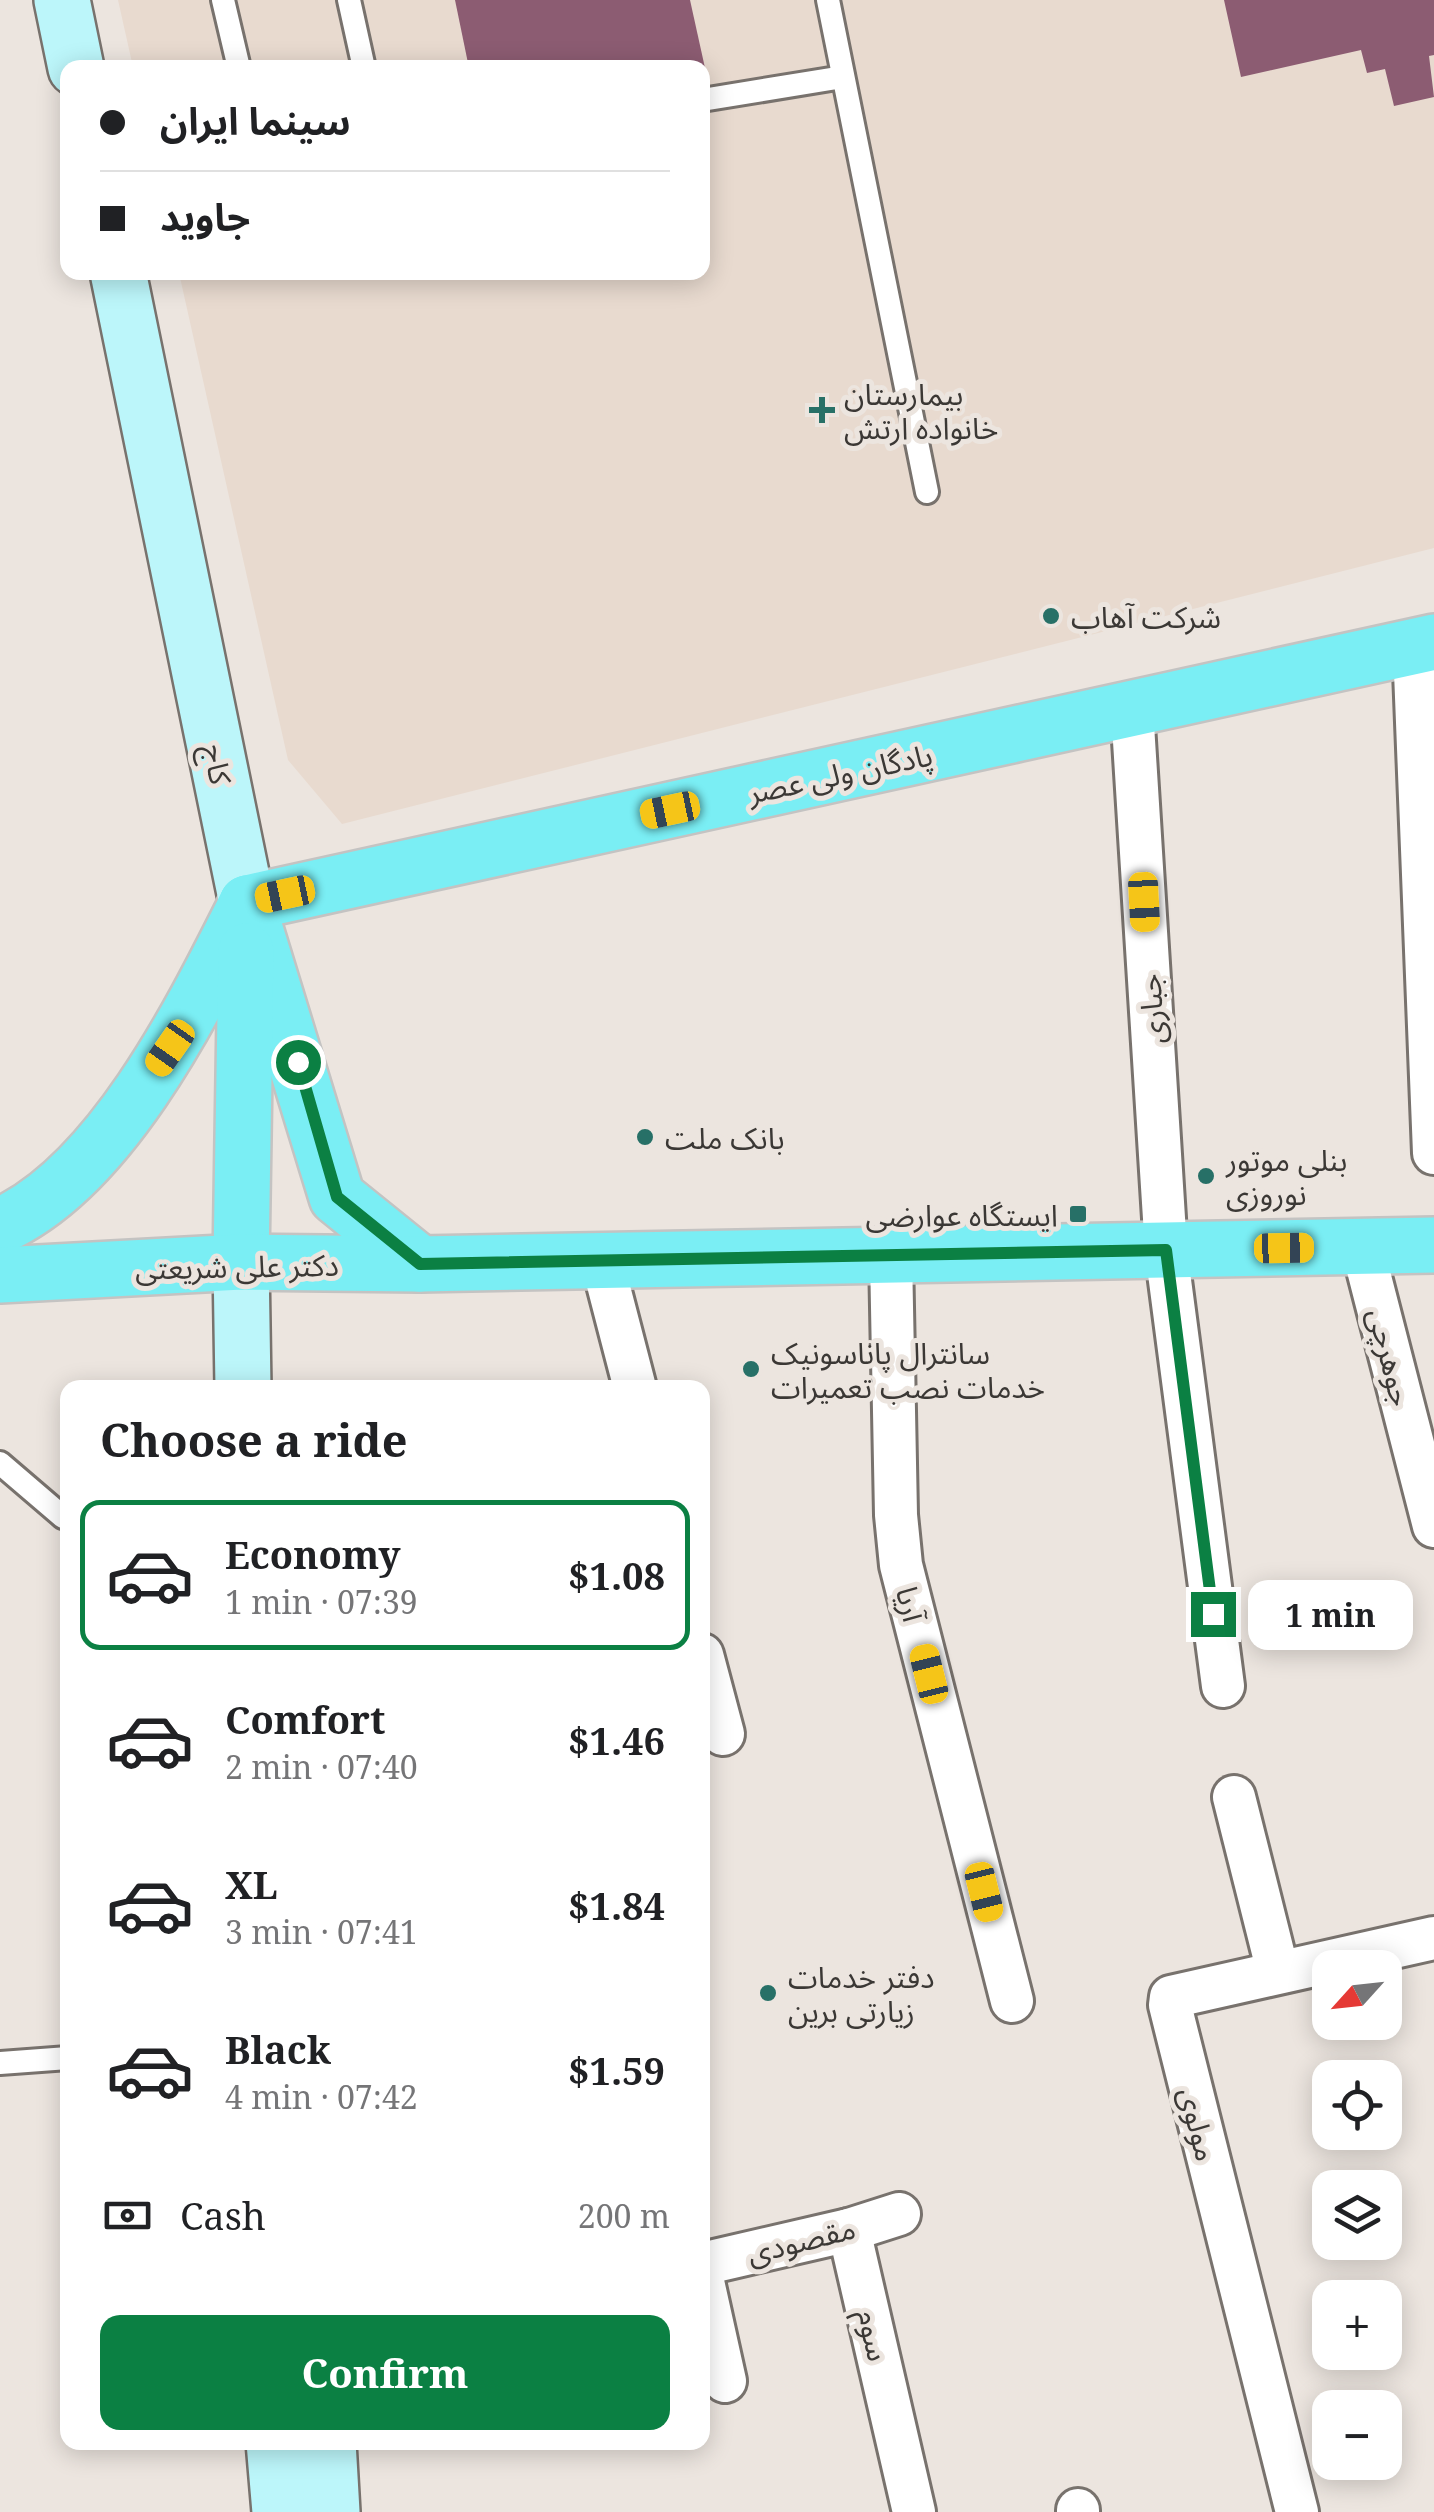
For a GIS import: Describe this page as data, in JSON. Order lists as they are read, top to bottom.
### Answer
{
  "streets": {
    "main road": ["کاج", "پادگان ولی عصر", "دکتر علی شریعتی"],
    "street": [
      "جباری",
      "جوهرچی",
      "آریا",
      "مولوی",
      "مقصودی",
      "سوم"
    ]
  },
  "crossings": [
    ["کاج", "پادگان ولی عصر"],
    ["کاج", "دکتر علی شریعتی"],
    ["پادگان ولی عصر", "جباری"],
    ["جباری", "دکتر علی شریعتی"],
    ["دکتر علی شریعتی", "جوهرچی"],
    ["دکتر علی شریعتی", "آریا"],
    ["مقصودی", "سوم"]
  ],
  "places": {
    "health": ["بیمارستان خانواده ارتش"],
    "other": [
      "شرکت آهاب",
      "بانک ملت",
      "بنلی موتور نوروزی",
      "سانترال پاناسونیک خدمات نصب تعمیرات",
      "دفتر خدمات زیارتی برین"
    ],
    "transit": ["ایستگاه عوارضی"]
  },
  "north": "bottom left",
  "page": {
    "banner": ["سینما ایران", "جاوید"],
    "heading": "Choose a ride",
    "list": [
      {
        "name": "Economy",
        "note": "1 min · 07:39",
        "value": "$1.08"
      },
      {
        "name": "Comfort",
        "note": "2 min · 07:40",
        "value": "$1.46"
      },
      {
        "name": "XL",
        "note": "3 min · 07:41",
        "value": "$1.84"
      },
      {
        "name": "Black",
        "note": "4 min · 07:42",
        "value": "$1.59"
      }
    ],
    "bubble": "1 min",
    "map_buttons": ["+", "−"],
    "pay": ["Cash", "200 m"],
    "buttons": "Confirm"
  }
}
